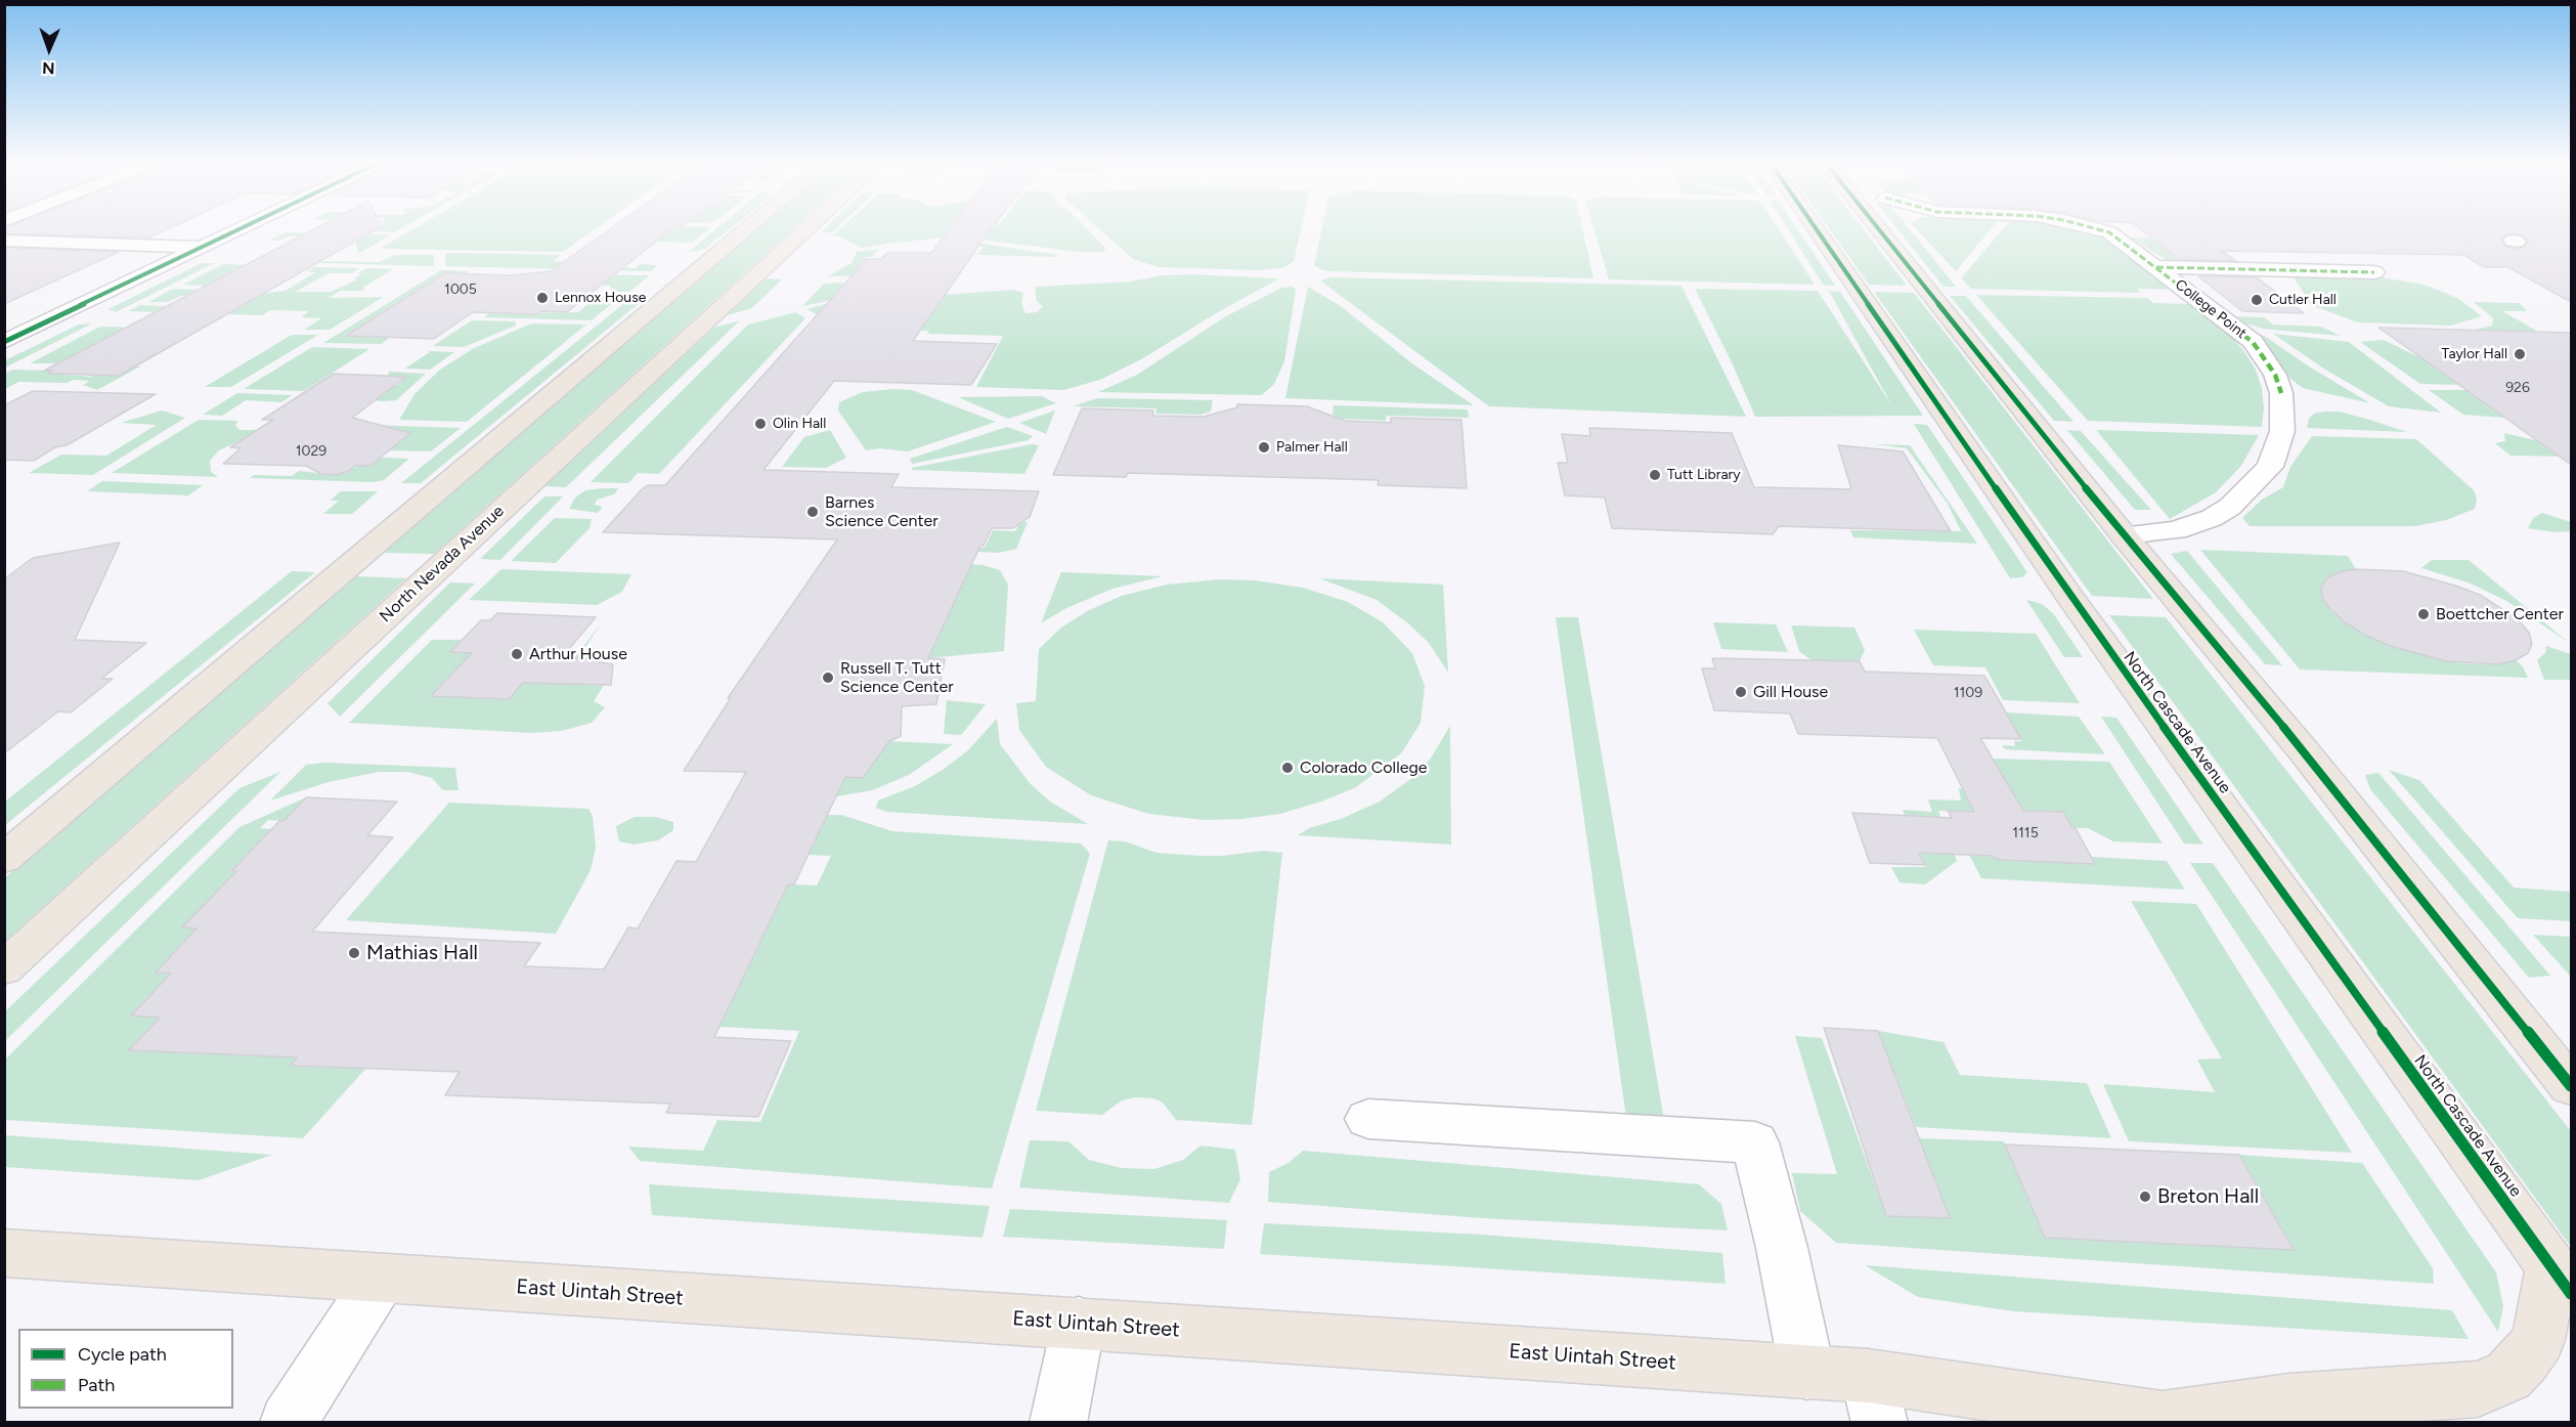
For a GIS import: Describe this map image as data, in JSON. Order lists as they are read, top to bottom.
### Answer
{
  "streets": {
    "main road": ["North Nevada Avenue", "North Cascade Avenue", "East Uintah Street"],
    "street": ["College Point"]
  },
  "crossings": [
    ["North Cascade Avenue", "East Uintah Street"]
  ],
  "places": [
    "Lennox House",
    "Cutler Hall",
    "Taylor Hall",
    "Olin Hall",
    "Palmer Hall",
    "Tutt Library",
    "Barnes Science Center",
    "Boettcher Center",
    "Arthur House",
    "Russell T. Tutt Science Center",
    "Gill House",
    "Colorado College",
    "Mathias Hall",
    "Breton Hall"
  ],
  "house_numbers": [
    "1005",
    "926",
    "1029",
    "1109",
    "1115"
  ],
  "legend": ["Cycle path", "Path"],
  "north": "bottom"
}
